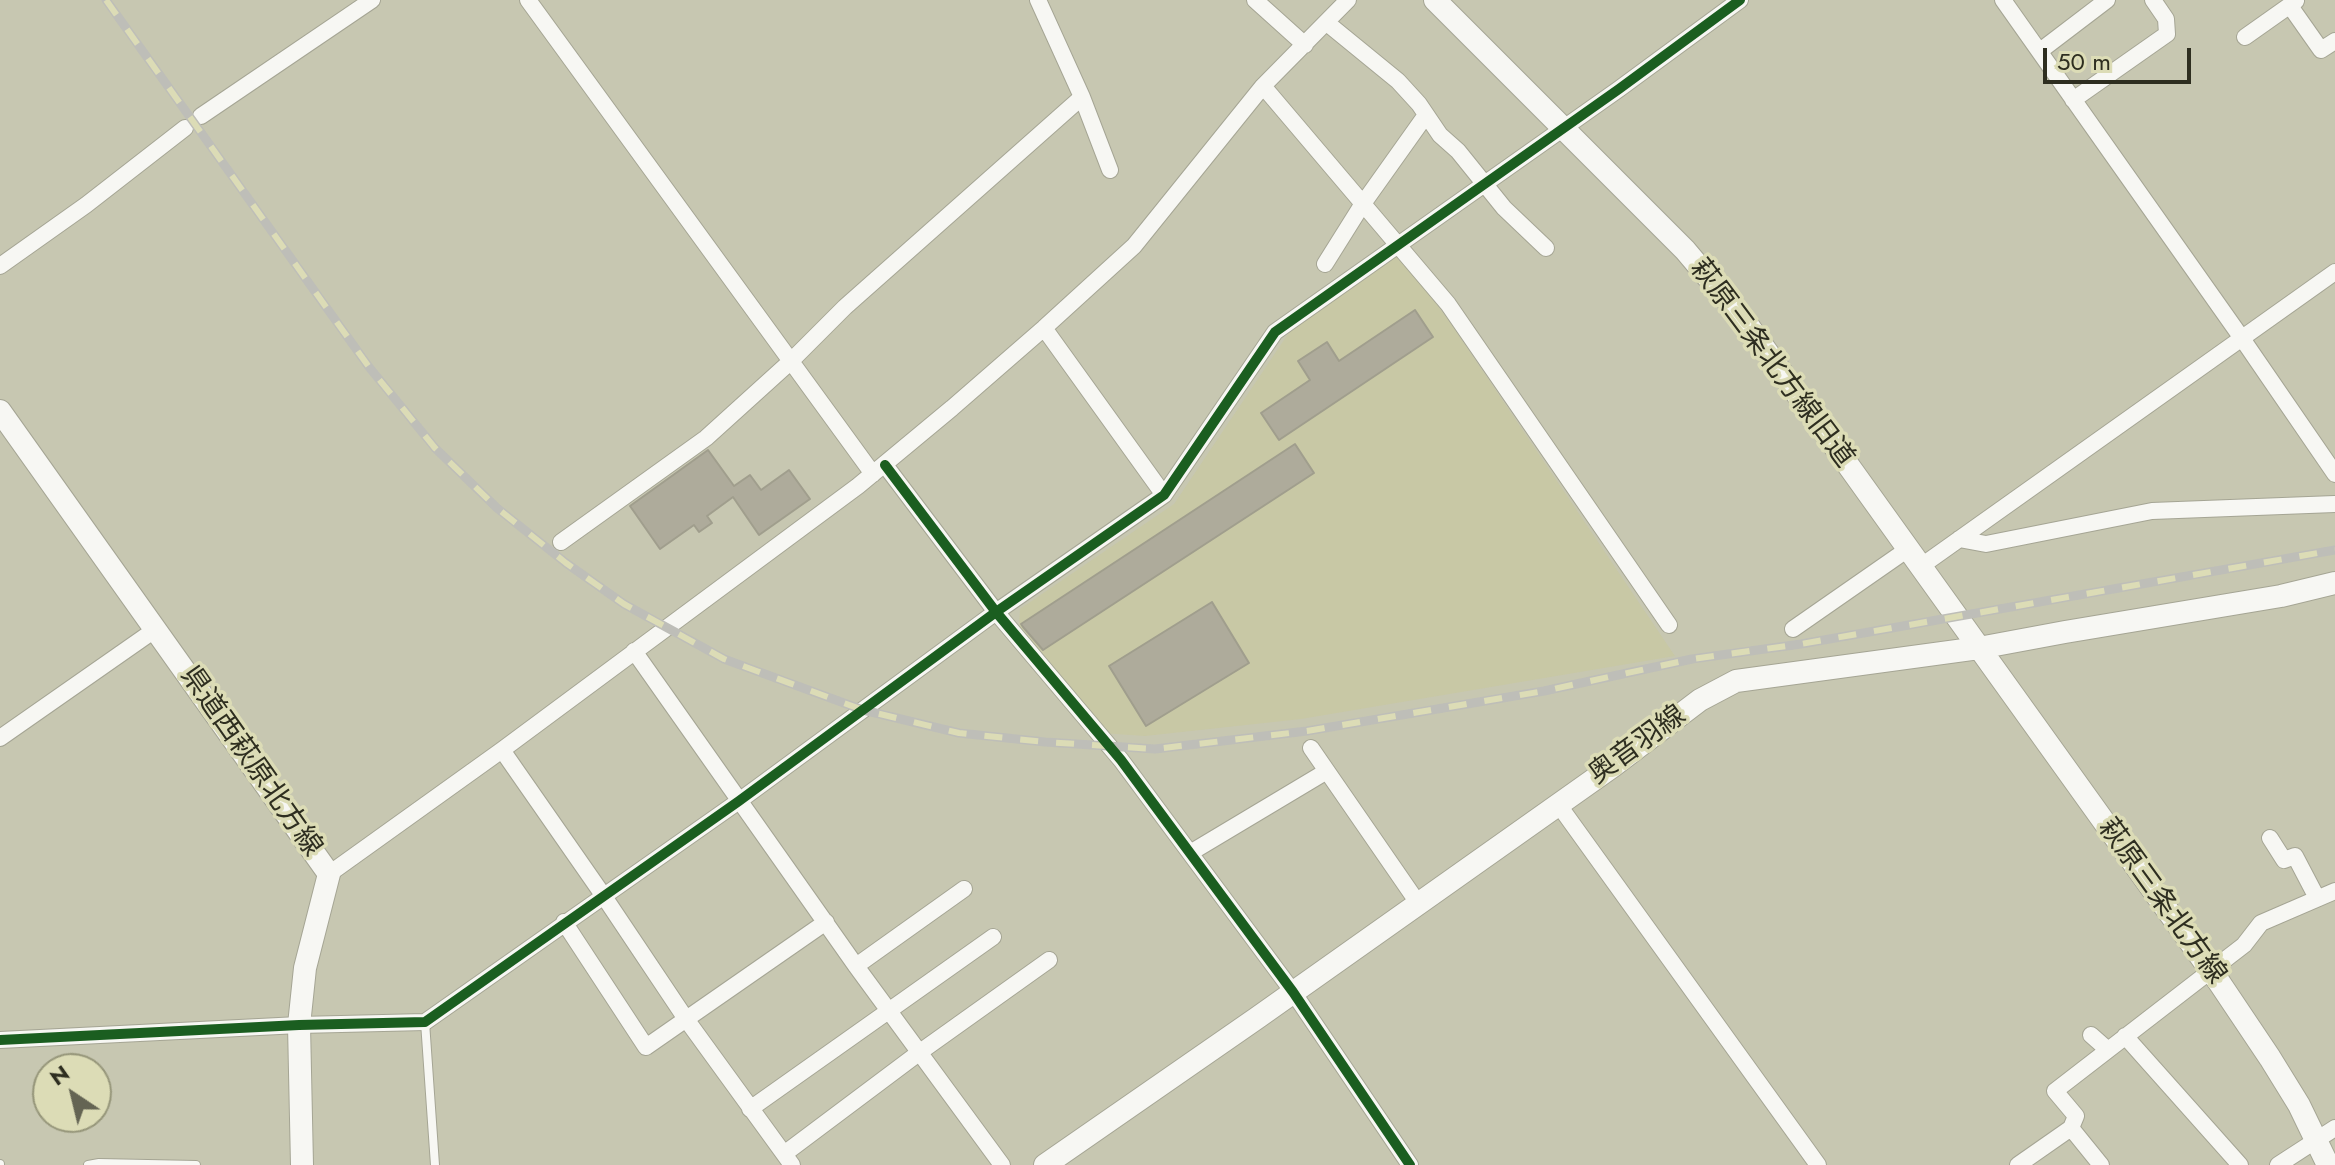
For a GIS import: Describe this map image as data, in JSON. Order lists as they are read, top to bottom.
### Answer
{
  "streets": {
    "main road": [
      "萩原三条北方線旧道",
      "奥音羽線",
      "県道西萩原北方線",
      "萩原三条北方線"
    ]
  },
  "crossings": [
    ["萩原三条北方線旧道", "奥音羽線"],
    ["萩原三条北方線旧道", "萩原三条北方線"],
    ["奥音羽線", "萩原三条北方線"]
  ],
  "scale_bar": "50 m",
  "north": "top left"
}
